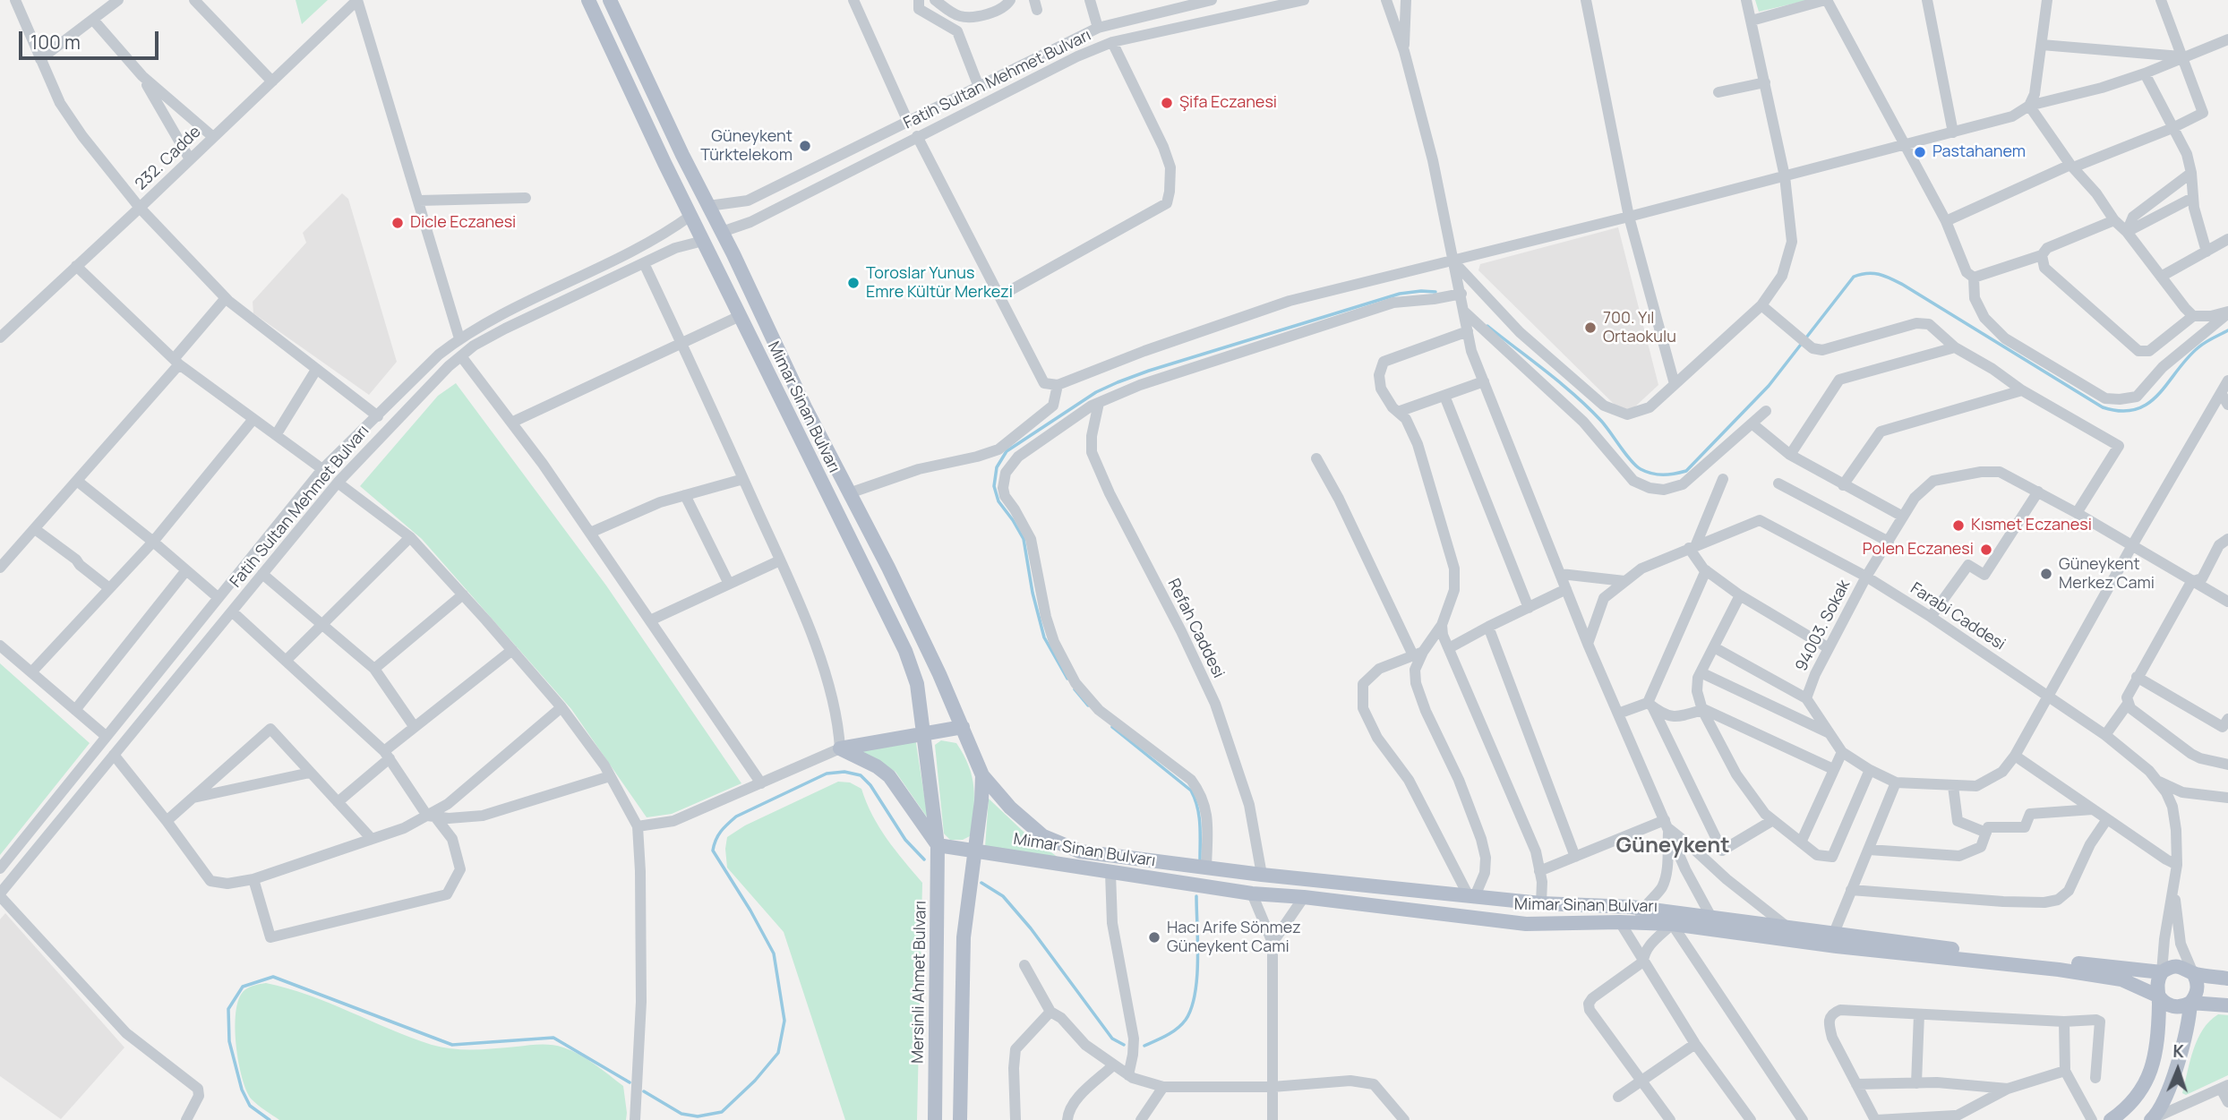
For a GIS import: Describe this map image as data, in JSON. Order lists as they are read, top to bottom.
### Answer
{
  "streets": {
    "main road": ["Mimar Sinan Bulvarı", "Mersinli Ahmet Bulvarı"],
    "street": [
      "Fatih Sultan Mehmet Bulvarı",
      "232. Cadde",
      "Farabi Caddesi",
      "94003. Sokak",
      "Refah Caddesi"
    ]
  },
  "crossings": [
    ["Fatih Sultan Mehmet Bulvarı", "Mimar Sinan Bulvarı"],
    ["Mimar Sinan Bulvarı", "Refah Caddesi"],
    ["Mimar Sinan Bulvarı", "Mersinli Ahmet Bulvarı"],
    ["Farabi Caddesi", "94003. Sokak"]
  ],
  "districts": ["Güneykent"],
  "places": [
    "Şifa Eczanesi",
    "Güneykent Türktelekom",
    "Pastahanem",
    "Dicle Eczanesi",
    "Toroslar Yunus Emre Kültür Merkezi",
    "700. Yıl Ortaokulu",
    "Kısmet Eczanesi",
    "Polen Eczanesi",
    "Güneykent Merkez Cami",
    "Hacı Arife Sönmez Güneykent Cami"
  ],
  "scale_bar": "100 m",
  "north": "top"
}
